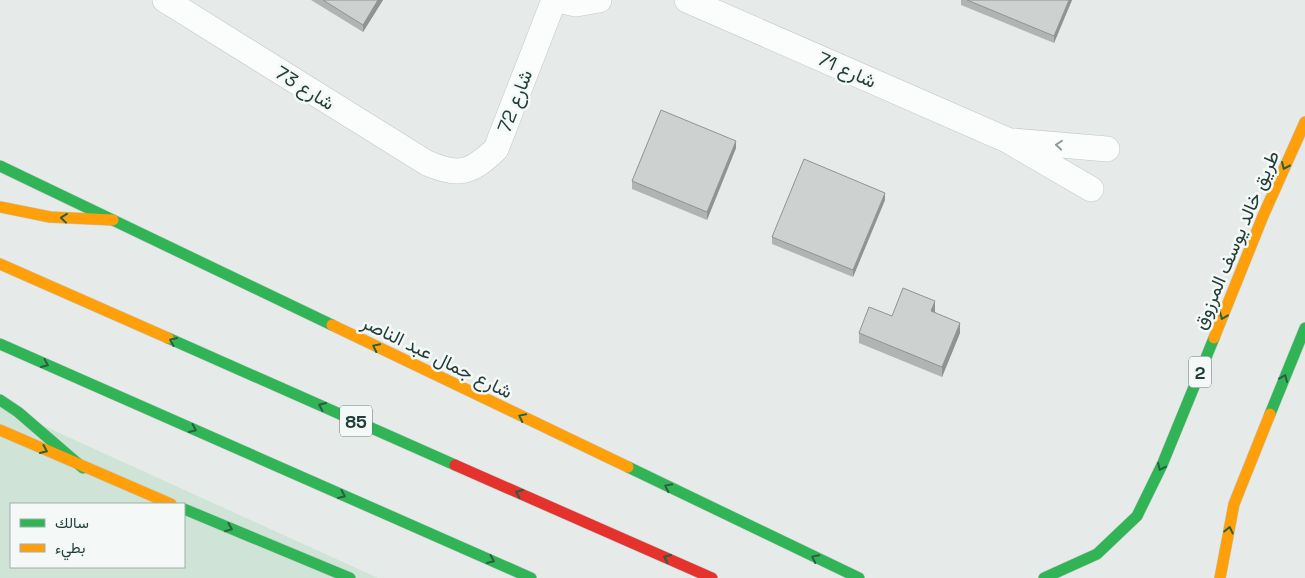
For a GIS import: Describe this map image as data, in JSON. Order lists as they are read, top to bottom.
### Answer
{
  "streets": {
    "main road": [
      "طريق خالد يوسف المرزوق",
      "شارع جمال عبد الناصر",
      "2",
      "85"
    ],
    "street": ["شارع 71", "شارع 73", "شارع 72"]
  },
  "crossings": [
    ["شارع 73", "شارع 72"]
  ],
  "legend": ["سالك", "بطيء"]
}
